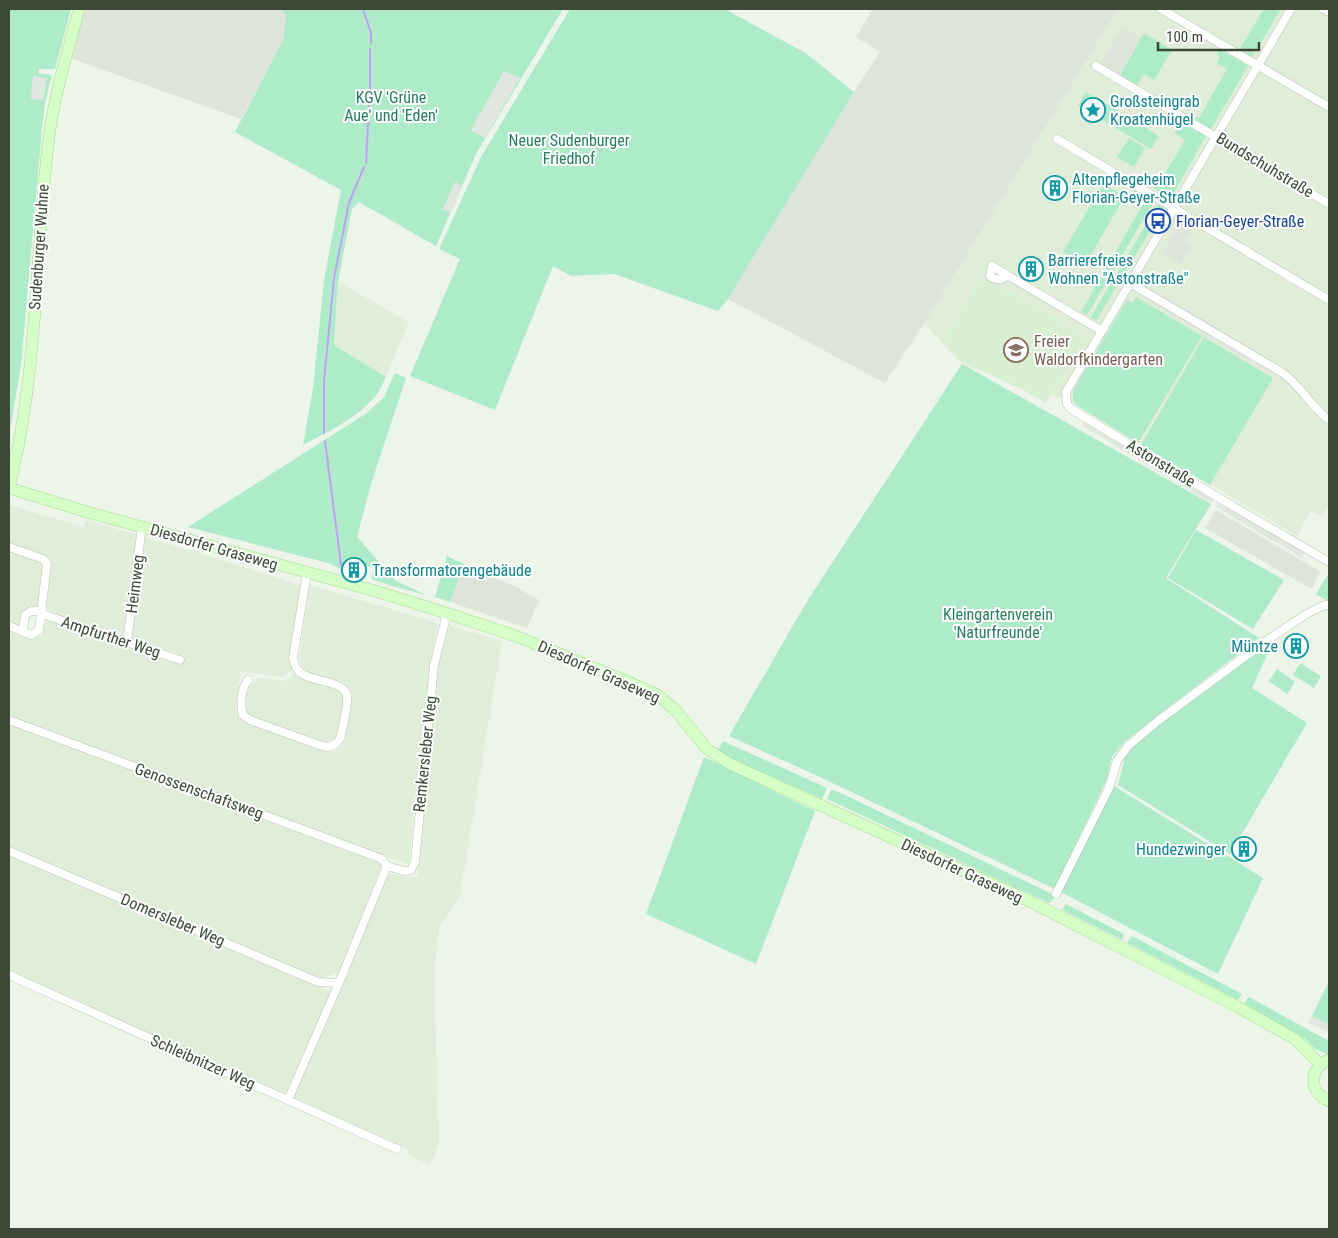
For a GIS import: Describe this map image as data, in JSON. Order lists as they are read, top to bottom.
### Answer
{
  "streets": {
    "main road": ["Sudenburger Wuhne", "Diesdorfer Graseweg"],
    "street": [
      "Bundschuhstraße",
      "Astonstraße",
      "Heimweg",
      "Ampfurther Weg",
      "Remkersleber Weg",
      "Genossenschaftsweg",
      "Domersleber Weg",
      "Schleibnitzer Weg"
    ]
  },
  "crossings": [
    ["Bundschuhstraße", "Astonstraße"],
    ["Sudenburger Wuhne", "Diesdorfer Graseweg"],
    ["Diesdorfer Graseweg", "Heimweg"],
    ["Diesdorfer Graseweg", "Remkersleber Weg"],
    ["Heimweg", "Ampfurther Weg"],
    ["Remkersleber Weg", "Genossenschaftsweg"]
  ],
  "parks": ["KGV 'Grüne Aue' und 'Eden'", "Neuer Sudenburger Friedhof", "Kleingartenverein 'Naturfreunde'"],
  "places": {
    "place": ["Großsteingrab Kroatenhügel"],
    "building": [
      "Altenpflegeheim Florian-Geyer-Straße",
      "Barrierefreies Wohnen \"Astonstraße\"",
      "Transformatorengebäude",
      "Müntze",
      "Hundezwinger"
    ],
    "bus stop": ["Florian-Geyer-Straße"],
    "school or university": ["Freier Waldorfkindergarten"]
  },
  "scale_bar": "100 m"
}
